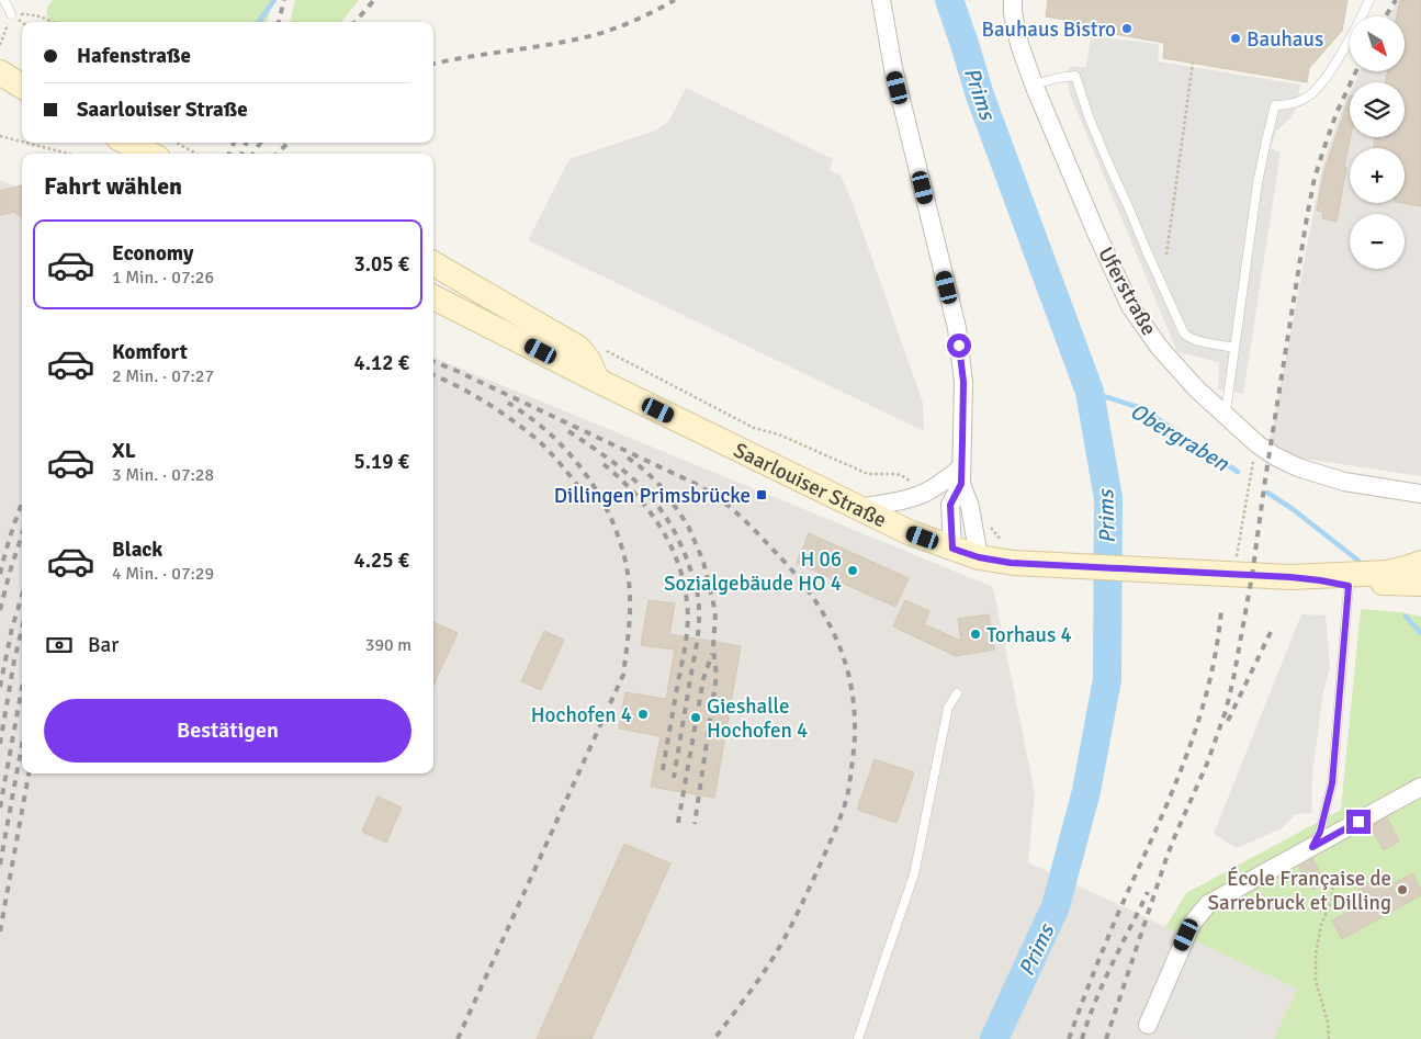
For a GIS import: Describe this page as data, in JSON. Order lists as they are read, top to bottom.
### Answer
{
  "streets": {
    "main road": ["Saarlouiser Straße"],
    "street": ["Uferstraße"]
  },
  "water": ["Prims", "Obergraben"],
  "places": {
    "other": [
      "Bauhaus Bistro",
      "Bauhaus",
      "H 06 Sozialgebäude HO 4",
      "Torhaus 4",
      "Hochofen 4",
      "Gieshalle Hochofen 4",
      "École Française de Sarrebruck et Dilling"
    ],
    "transit": ["Dillingen Primsbrücke"]
  },
  "north": "bottom right",
  "page": {
    "map_buttons": ["+", "−"],
    "banner": ["Hafenstraße", "Saarlouiser Straße"],
    "heading": "Fahrt wählen",
    "list": [
      {
        "name": "Economy",
        "note": "1 Min. · 07:26",
        "value": "3.05 €"
      },
      {
        "name": "Komfort",
        "note": "2 Min. · 07:27",
        "value": "4.12 €"
      },
      {
        "name": "XL",
        "note": "3 Min. · 07:28",
        "value": "5.19 €"
      },
      {
        "name": "Black",
        "note": "4 Min. · 07:29",
        "value": "4.25 €"
      }
    ],
    "pay": ["Bar", "390 m"],
    "buttons": "Bestätigen"
  }
}
